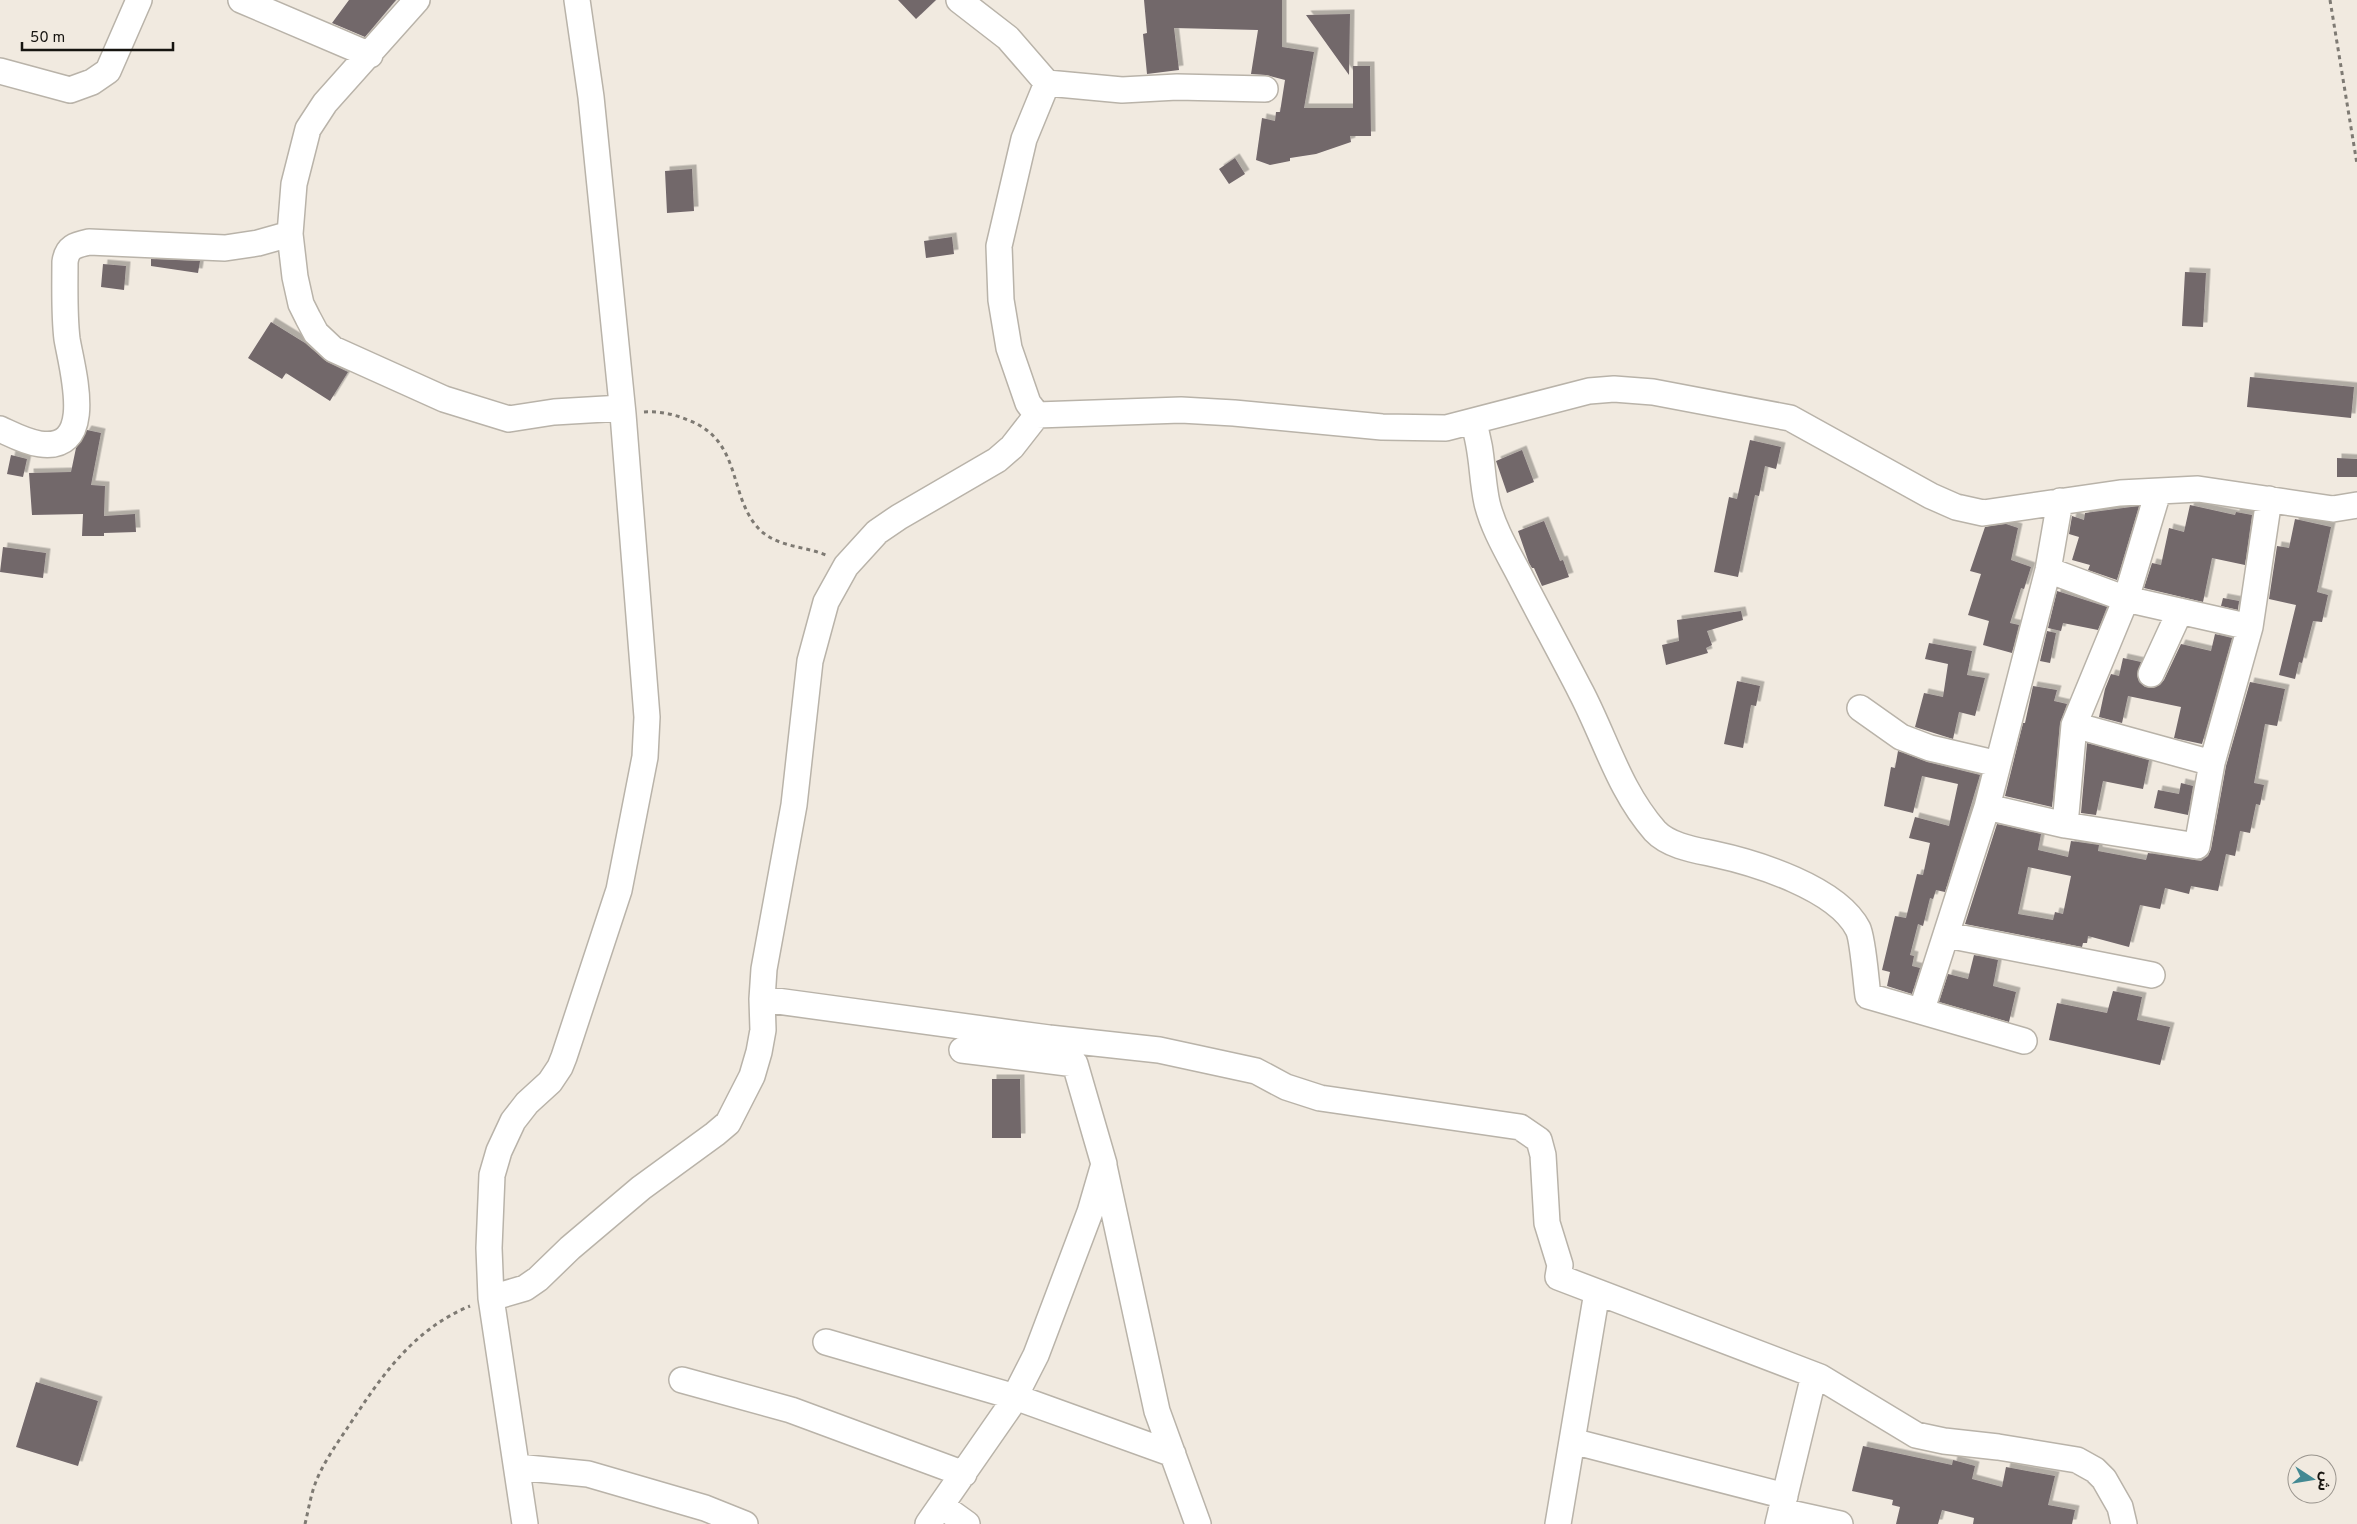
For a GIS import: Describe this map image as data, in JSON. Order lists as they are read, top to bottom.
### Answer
{
  "scale_bar": "50 m",
  "north": "right"
}
